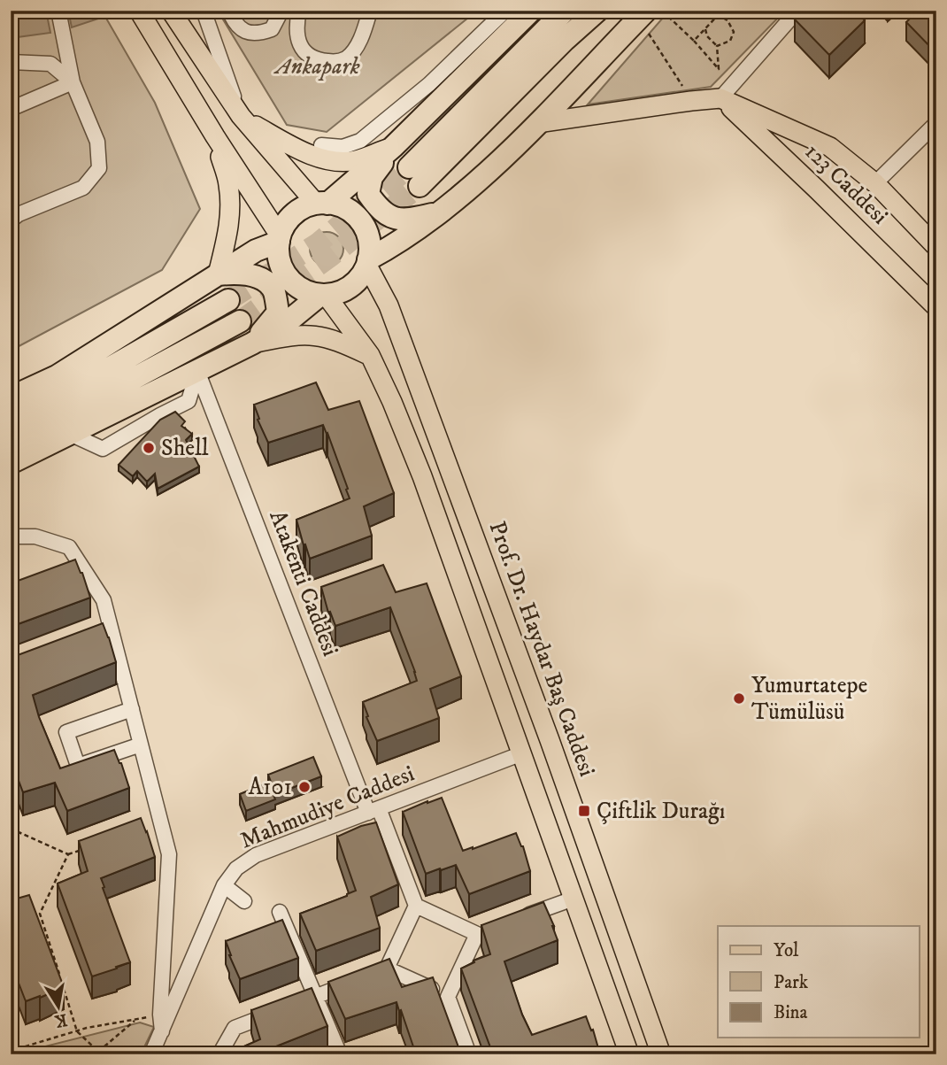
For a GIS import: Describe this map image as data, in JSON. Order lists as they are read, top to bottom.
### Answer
{
  "streets": {
    "main road": ["123 Caddesi", "Prof. Dr. Haydar Baş Caddesi"],
    "street": ["Atakenti Caddesi", "Mahmudiye Caddesi"]
  },
  "crossings": [
    ["Atakenti Caddesi", "Mahmudiye Caddesi"]
  ],
  "parks": ["Ankapark"],
  "places": {
    "other": ["Shell", "Yumurtatepe Tümülüsü", "A101"],
    "transit": ["Çiftlik Durağı"]
  },
  "legend": ["Yol", "Park", "Bina"],
  "north": "bottom"
}
